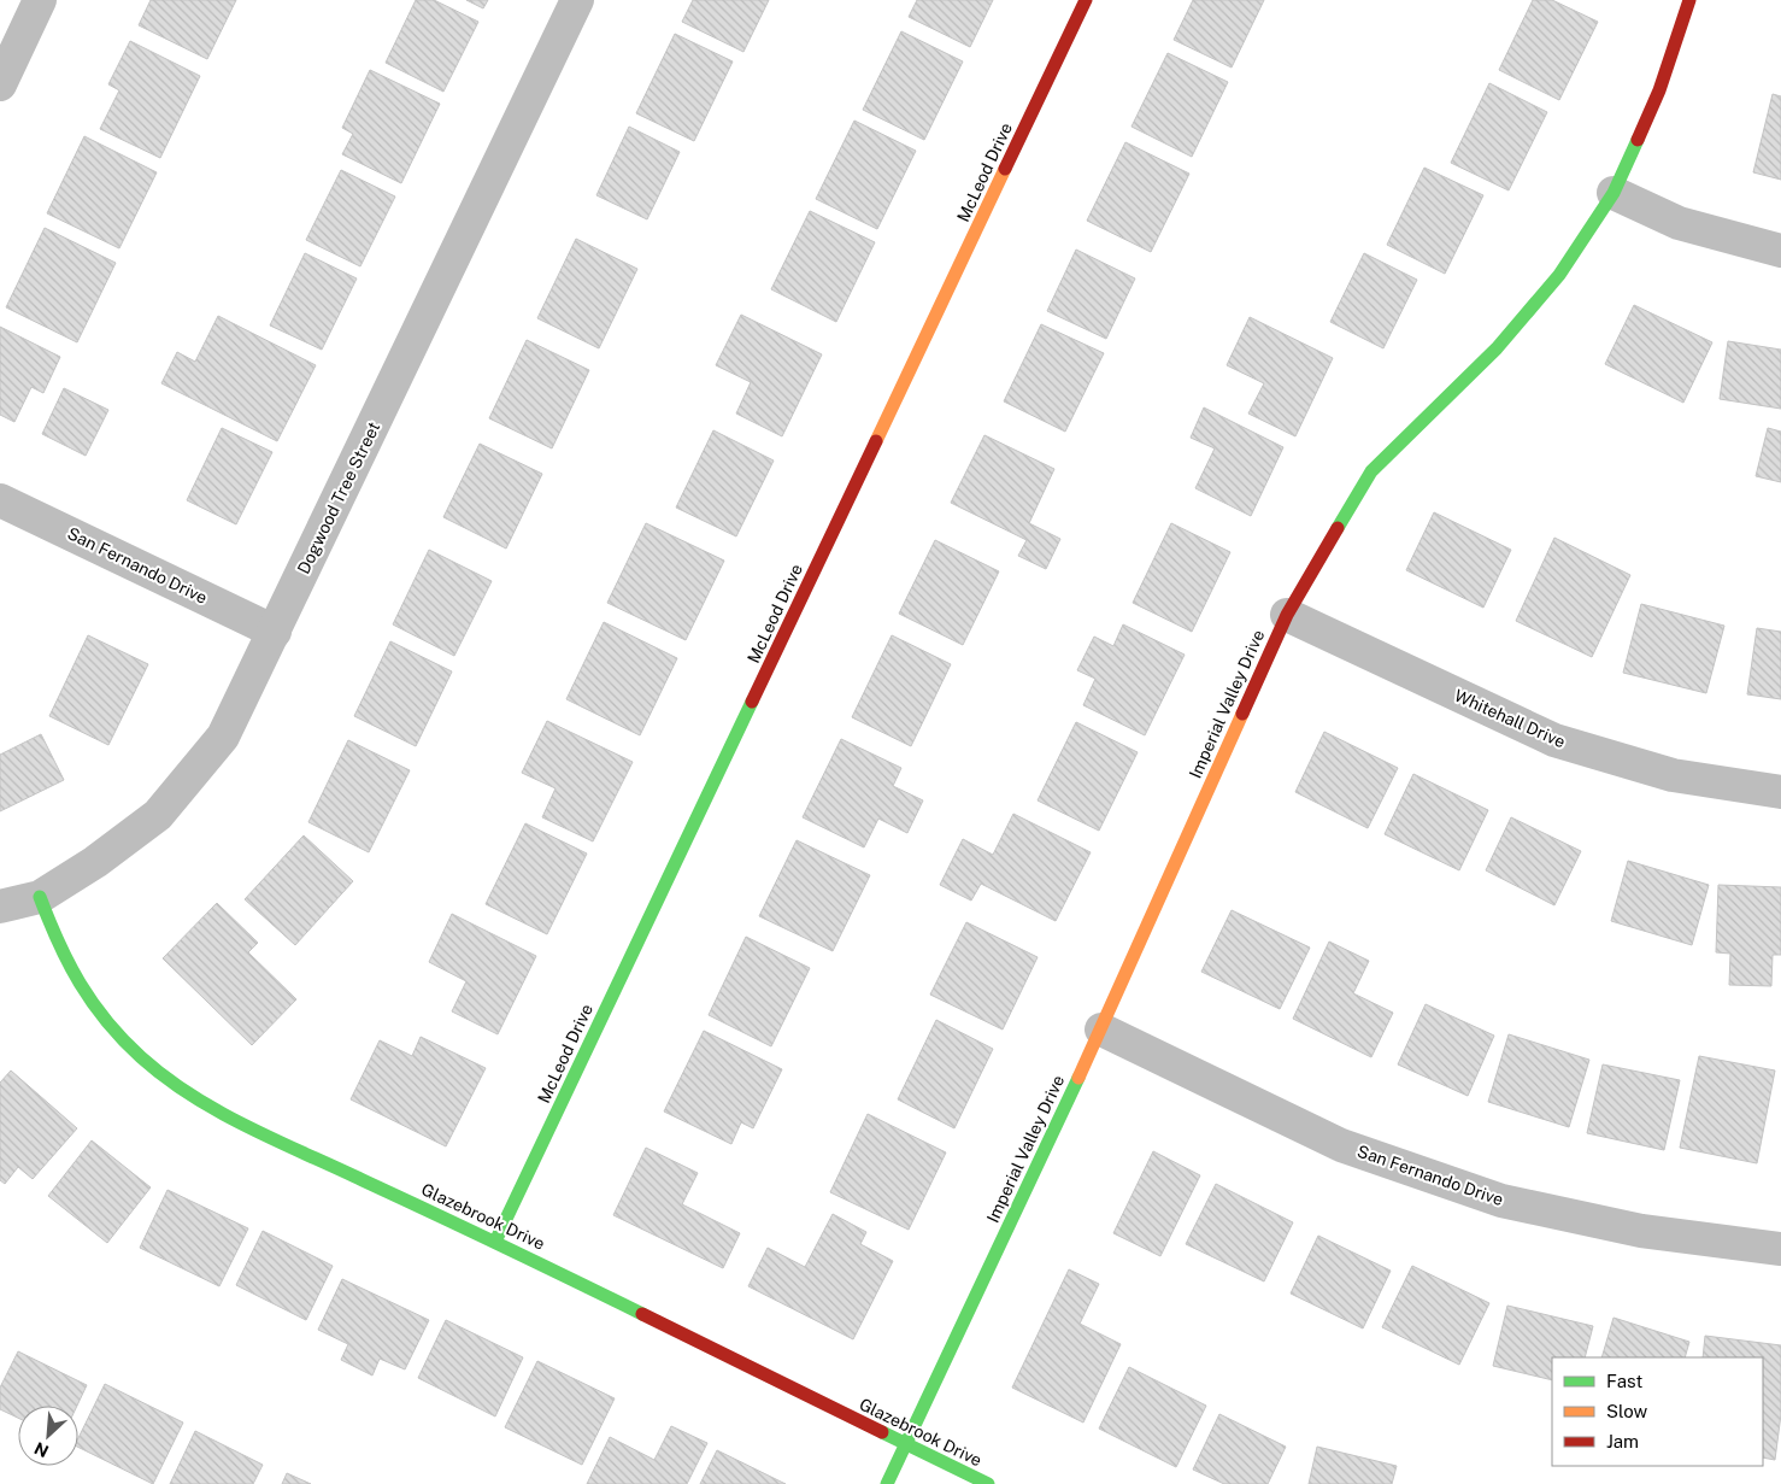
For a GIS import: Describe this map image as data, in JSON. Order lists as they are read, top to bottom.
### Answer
{
  "streets": {
    "street": [
      "McLeod Drive",
      "Dogwood Tree Street",
      "San Fernando Drive",
      "Imperial Valley Drive",
      "Whitehall Drive",
      "Glazebrook Drive"
    ]
  },
  "crossings": [
    ["McLeod Drive", "Glazebrook Drive"],
    ["Dogwood Tree Street", "San Fernando Drive"],
    ["Dogwood Tree Street", "Glazebrook Drive"],
    ["San Fernando Drive", "Imperial Valley Drive"],
    ["Imperial Valley Drive", "Whitehall Drive"],
    ["Imperial Valley Drive", "Glazebrook Drive"]
  ],
  "legend": ["Fast", "Slow", "Jam"],
  "north": "bottom left"
}
